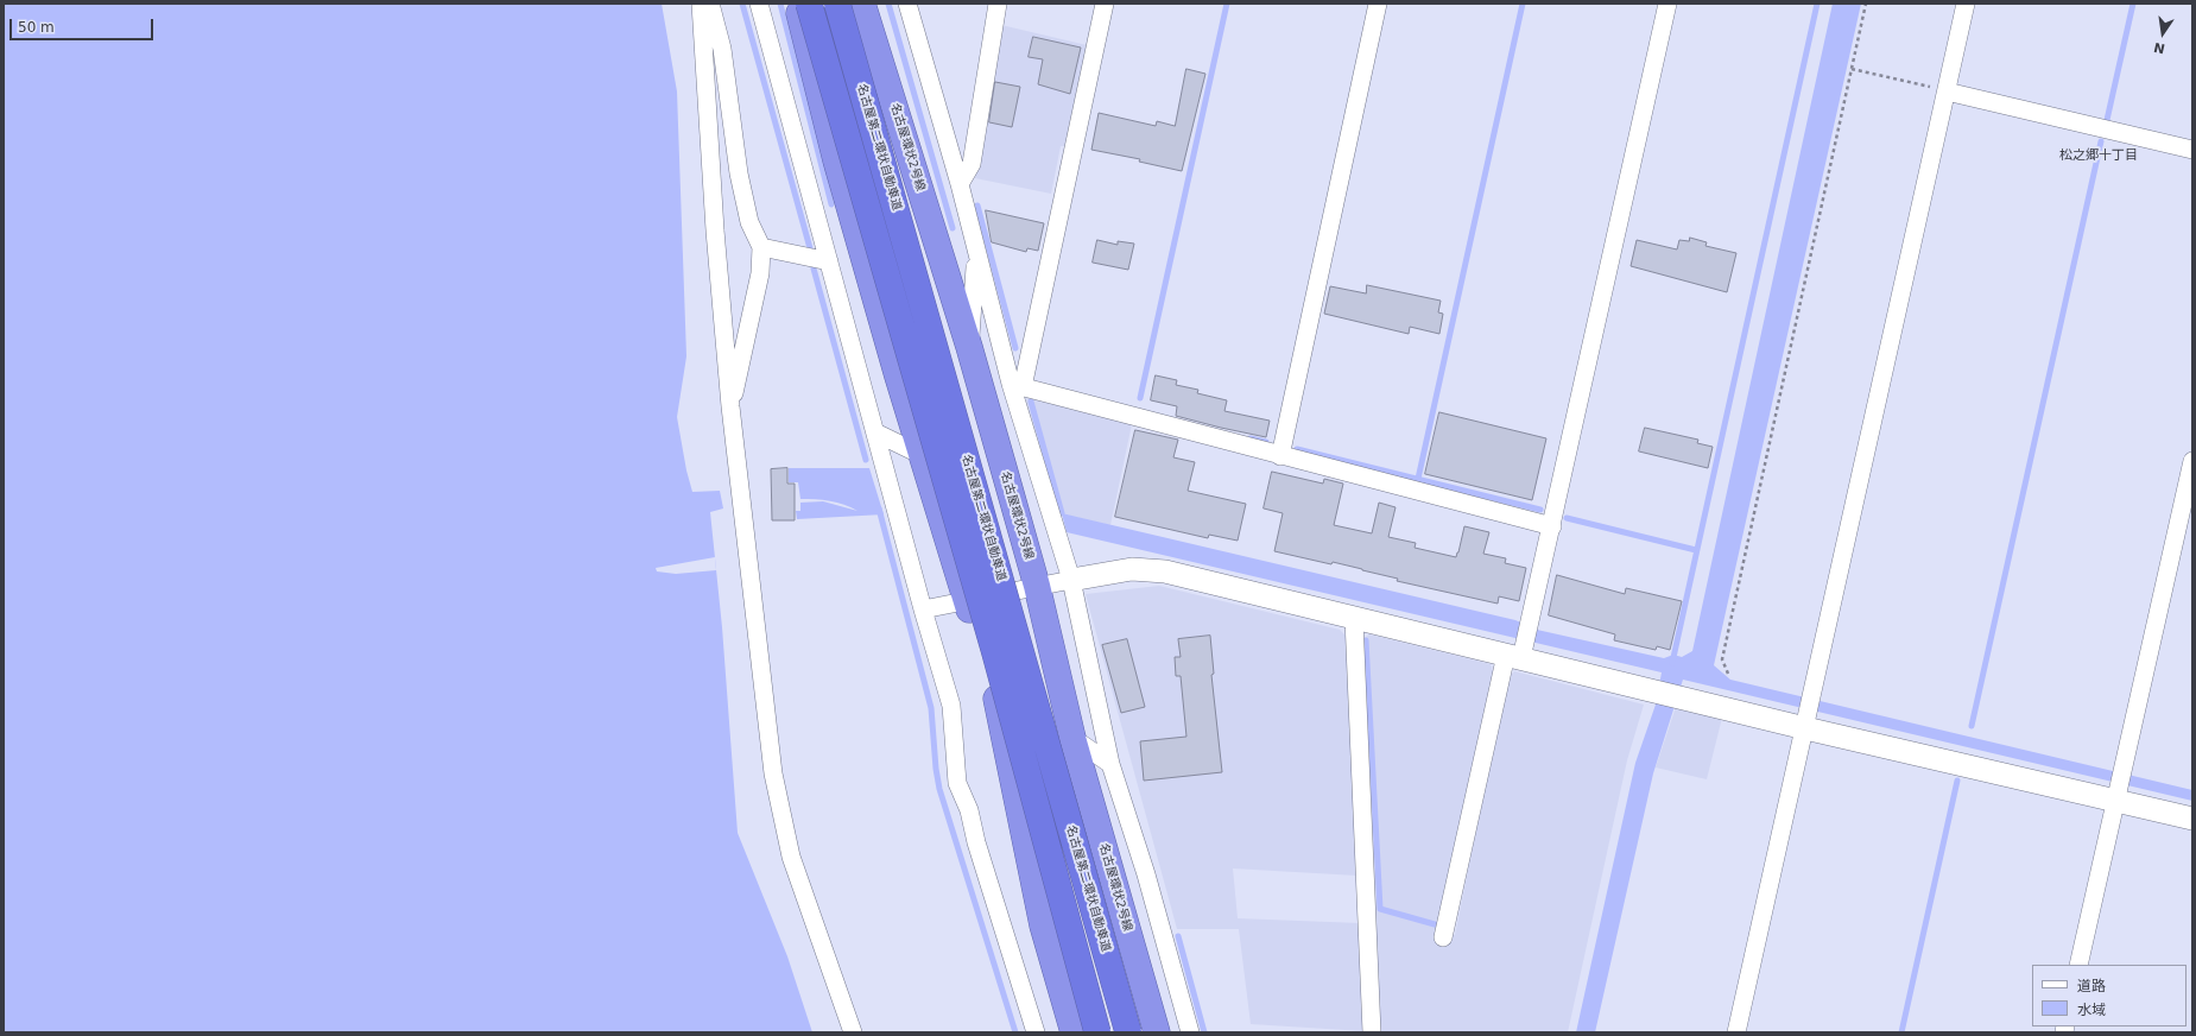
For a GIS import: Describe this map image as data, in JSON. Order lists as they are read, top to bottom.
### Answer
{
  "streets": {
    "highway": ["名古屋第二環状自動車道", "名古屋環状2号線"]
  },
  "districts": ["松之郷十丁目"],
  "legend": ["道路", "水域"],
  "scale_bar": "50 m",
  "north": "bottom"
}
